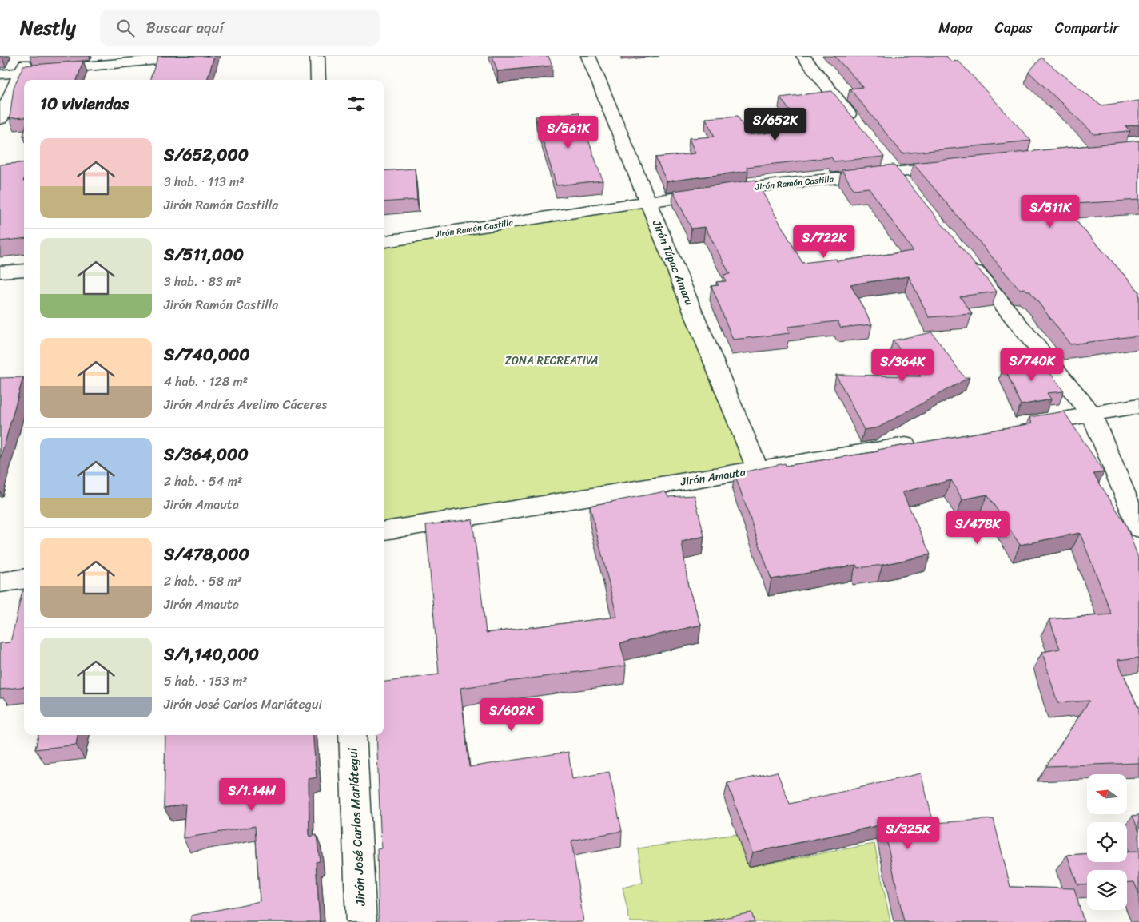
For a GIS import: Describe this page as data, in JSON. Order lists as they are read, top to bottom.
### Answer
{
  "streets": {
    "street": [
      "Jirón Ramón Castilla",
      "Jirón Túpac Amaru",
      "Jirón Amauta",
      "Jirón José Carlos Mariátegui"
    ]
  },
  "crossings": [
    ["Jirón Ramón Castilla", "Jirón Túpac Amaru"],
    ["Jirón Túpac Amaru", "Jirón Amauta"]
  ],
  "parks": ["ZONA RECREATIVA"],
  "north": "left",
  "page": {
    "header": "Nestly",
    "search": "Buscar aquí",
    "nav": ["Mapa", "Capas", "Compartir"],
    "heading": "10 viviendas",
    "price": [
      "S/652K",
      "S/561K",
      "S/511K",
      "S/722K",
      "S/740K",
      "S/364K",
      "S/478K",
      "S/602K",
      "S/1.14M",
      "S/325K"
    ],
    "list": [
      {
        "name": "S/652,000",
        "note": "3 hab. · 113 m² · Jirón Ramón Castilla"
      },
      {
        "name": "S/511,000",
        "note": "3 hab. · 83 m² · Jirón Ramón Castilla"
      },
      {
        "name": "S/740,000",
        "note": "4 hab. · 128 m² · Jirón Andrés Avelino Cáceres"
      },
      {
        "name": "S/364,000",
        "note": "2 hab. · 54 m² · Jirón Amauta"
      },
      {
        "name": "S/478,000",
        "note": "2 hab. · 58 m² · Jirón Amauta"
      },
      {
        "name": "S/1,140,000",
        "note": "5 hab. · 153 m² · Jirón José Carlos Mariátegui"
      }
    ]
  }
}
